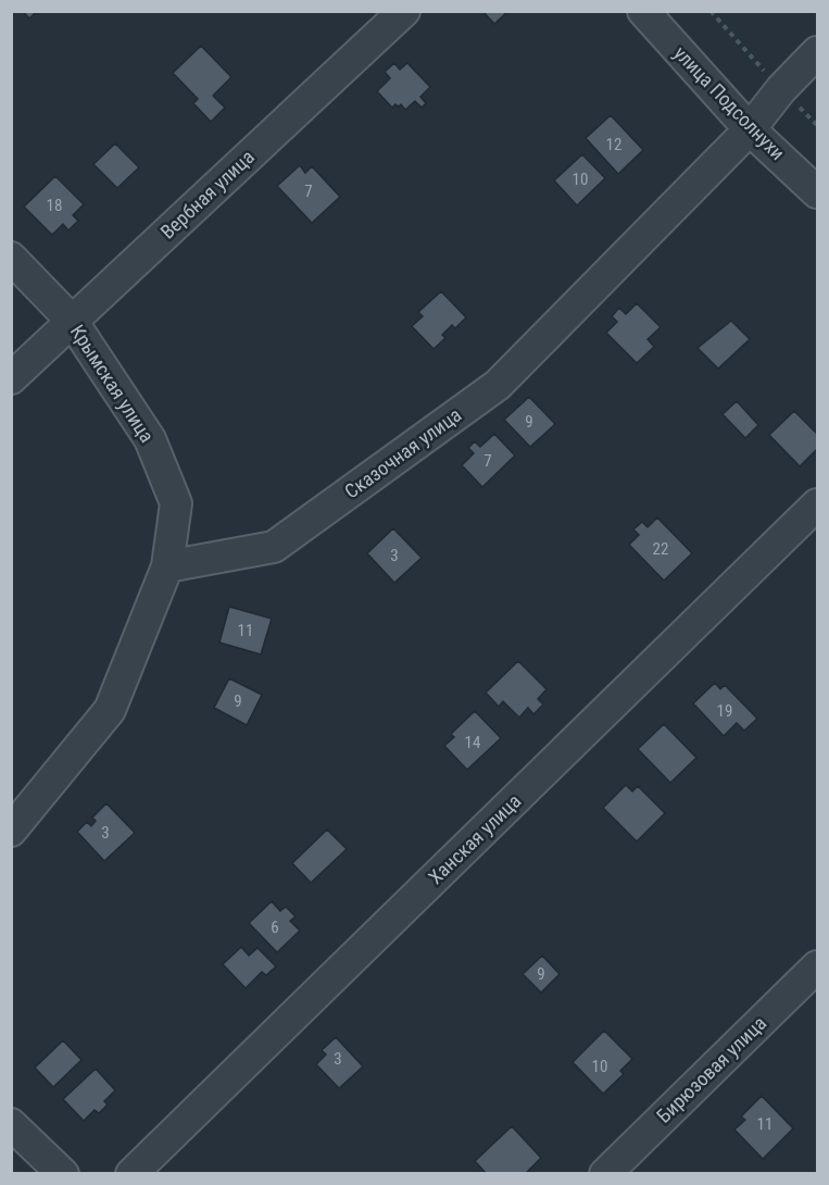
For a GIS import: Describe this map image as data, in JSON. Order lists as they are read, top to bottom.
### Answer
{
  "streets": {
    "street": [
      "улица Подсолнухи",
      "Вербная улица",
      "Крымская улица",
      "Сказочная улица",
      "Ханская улица",
      "Бирюзовая улица"
    ]
  },
  "crossings": [
    ["улица Подсолнухи", "Сказочная улица"],
    ["Вербная улица", "Крымская улица"],
    ["Крымская улица", "Сказочная улица"]
  ],
  "house_numbers": [
    "12",
    "10",
    "7",
    "18",
    "9",
    "7",
    "22",
    "3",
    "11",
    "9",
    "19",
    "14",
    "3",
    "6",
    "9",
    "3",
    "10",
    "11"
  ]
}
